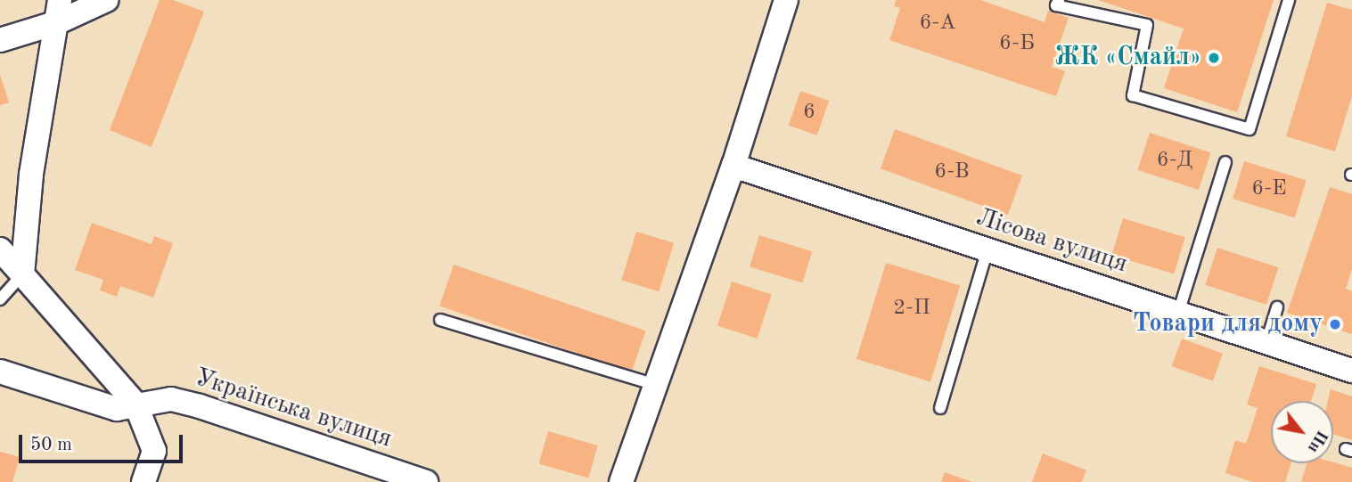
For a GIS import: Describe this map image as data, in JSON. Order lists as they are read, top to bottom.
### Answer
{
  "streets": {
    "street": ["Лісова вулиця", "Українська вулиця"]
  },
  "places": ["ЖК «Смайл»", "Товари для дому"],
  "house_numbers": [
    "6-А",
    "6-Б",
    "6",
    "6-Д",
    "6-В",
    "6-Е",
    "2-П"
  ],
  "scale_bar": "50 m",
  "north": "bottom right"
}
